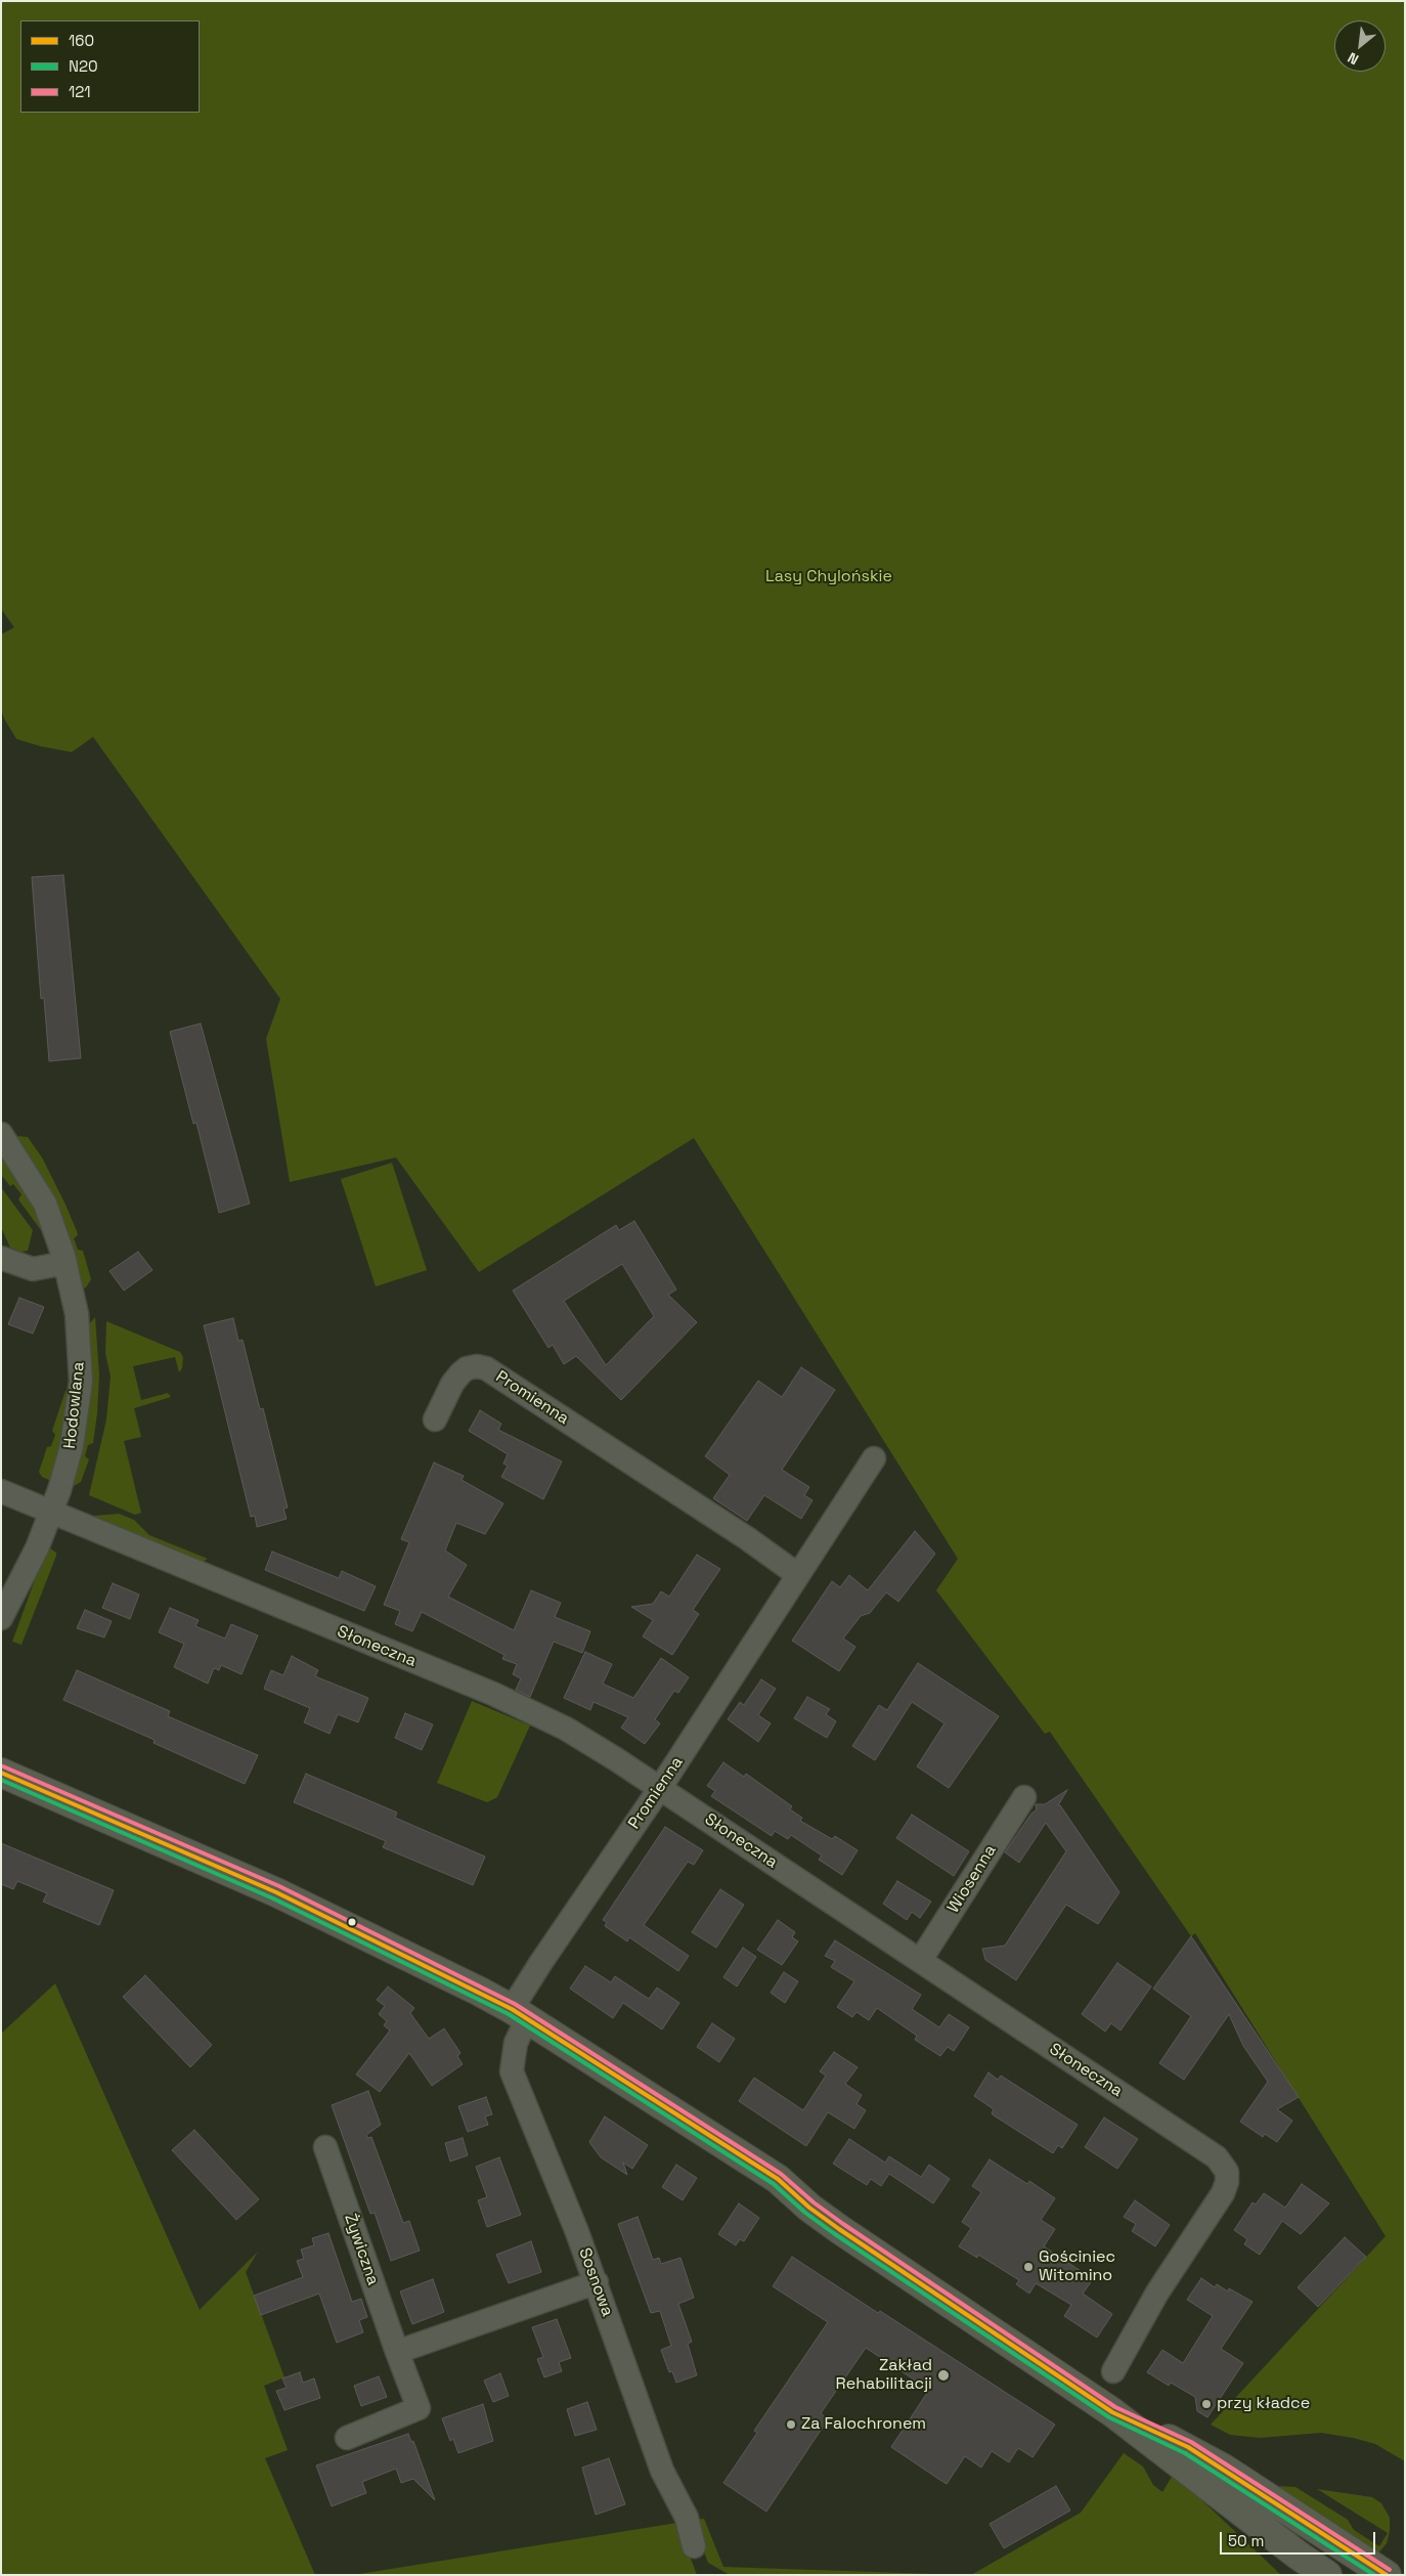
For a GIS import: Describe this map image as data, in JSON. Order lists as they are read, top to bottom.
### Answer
{
  "streets": {
    "street": [
      "Promienna",
      "Hodowlana",
      "Słoneczna",
      "Wiosenna",
      "Żywiczna",
      "Sosnowa"
    ]
  },
  "crossings": [
    ["Promienna", "Słoneczna"],
    ["Promienna", "Sosnowa"],
    ["Hodowlana", "Słoneczna"],
    ["Słoneczna", "Wiosenna"]
  ],
  "parks": ["Lasy Chylońskie"],
  "places": [
    "Gościniec Witomino",
    "Zakład Rehabilitacji",
    "przy kładce",
    "Za Falochronem"
  ],
  "lines": ["transit line 121", "transit line 160", "transit line N20"],
  "legend": ["160", "N20", "121"],
  "scale_bar": "50 m",
  "north": "bottom left"
}
